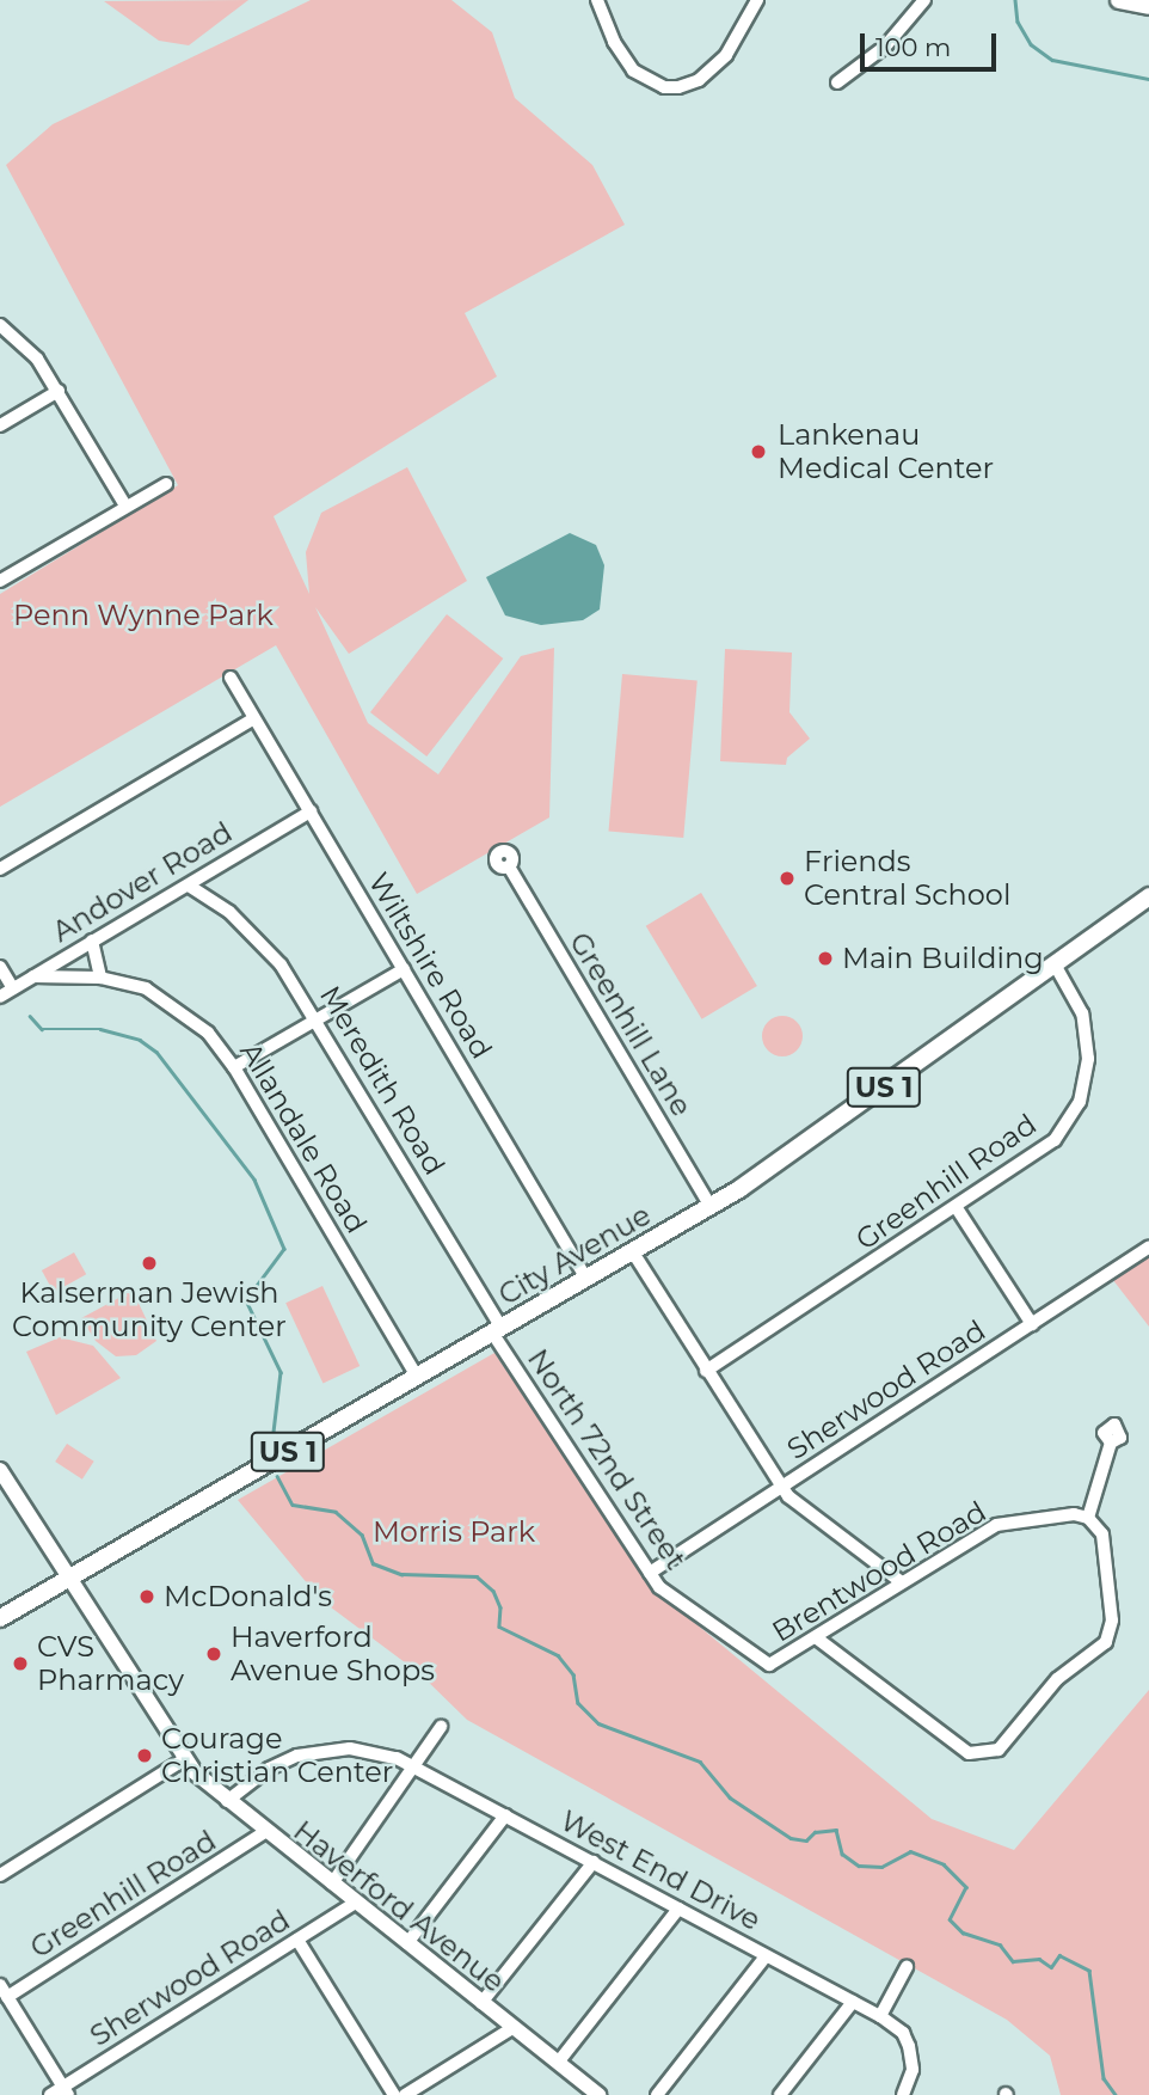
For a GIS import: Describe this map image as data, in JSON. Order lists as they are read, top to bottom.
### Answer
{
  "streets": {
    "highway": ["US 1", "City Avenue"],
    "main road": ["Haverford Avenue"],
    "street": [
      "Andover Road",
      "Wiltshire Road",
      "Greenhill Lane",
      "Meredith Road",
      "Allandale Road",
      "Greenhill Road",
      "Sherwood Road",
      "North 72nd Street",
      "Brentwood Road",
      "West End Drive"
    ]
  },
  "crossings": [
    ["Andover Road", "Wiltshire Road"],
    ["Andover Road", "Meredith Road"],
    ["Andover Road", "Allandale Road"],
    ["Wiltshire Road", "City Avenue"],
    ["Greenhill Lane", "City Avenue"],
    ["Meredith Road", "City Avenue"],
    ["Meredith Road", "North 72nd Street"],
    ["Allandale Road", "City Avenue"],
    ["Greenhill Road", "City Avenue"],
    ["Greenhill Road", "West End Drive"],
    ["Greenhill Road", "Haverford Avenue"],
    ["City Avenue", "North 72nd Street"],
    ["City Avenue", "Haverford Avenue"],
    ["Sherwood Road", "North 72nd Street"],
    ["Sherwood Road", "Haverford Avenue"],
    ["North 72nd Street", "Brentwood Road"]
  ],
  "parks": ["Penn Wynne Park", "Morris Park"],
  "places": [
    "Lankenau Medical Center",
    "Friends Central School",
    "Main Building",
    "Kalserman Jewish Community Center",
    "McDonald's",
    "Haverford Avenue Shops",
    "CVS Pharmacy",
    "Courage Christian Center"
  ],
  "scale_bar": "100 m"
}
